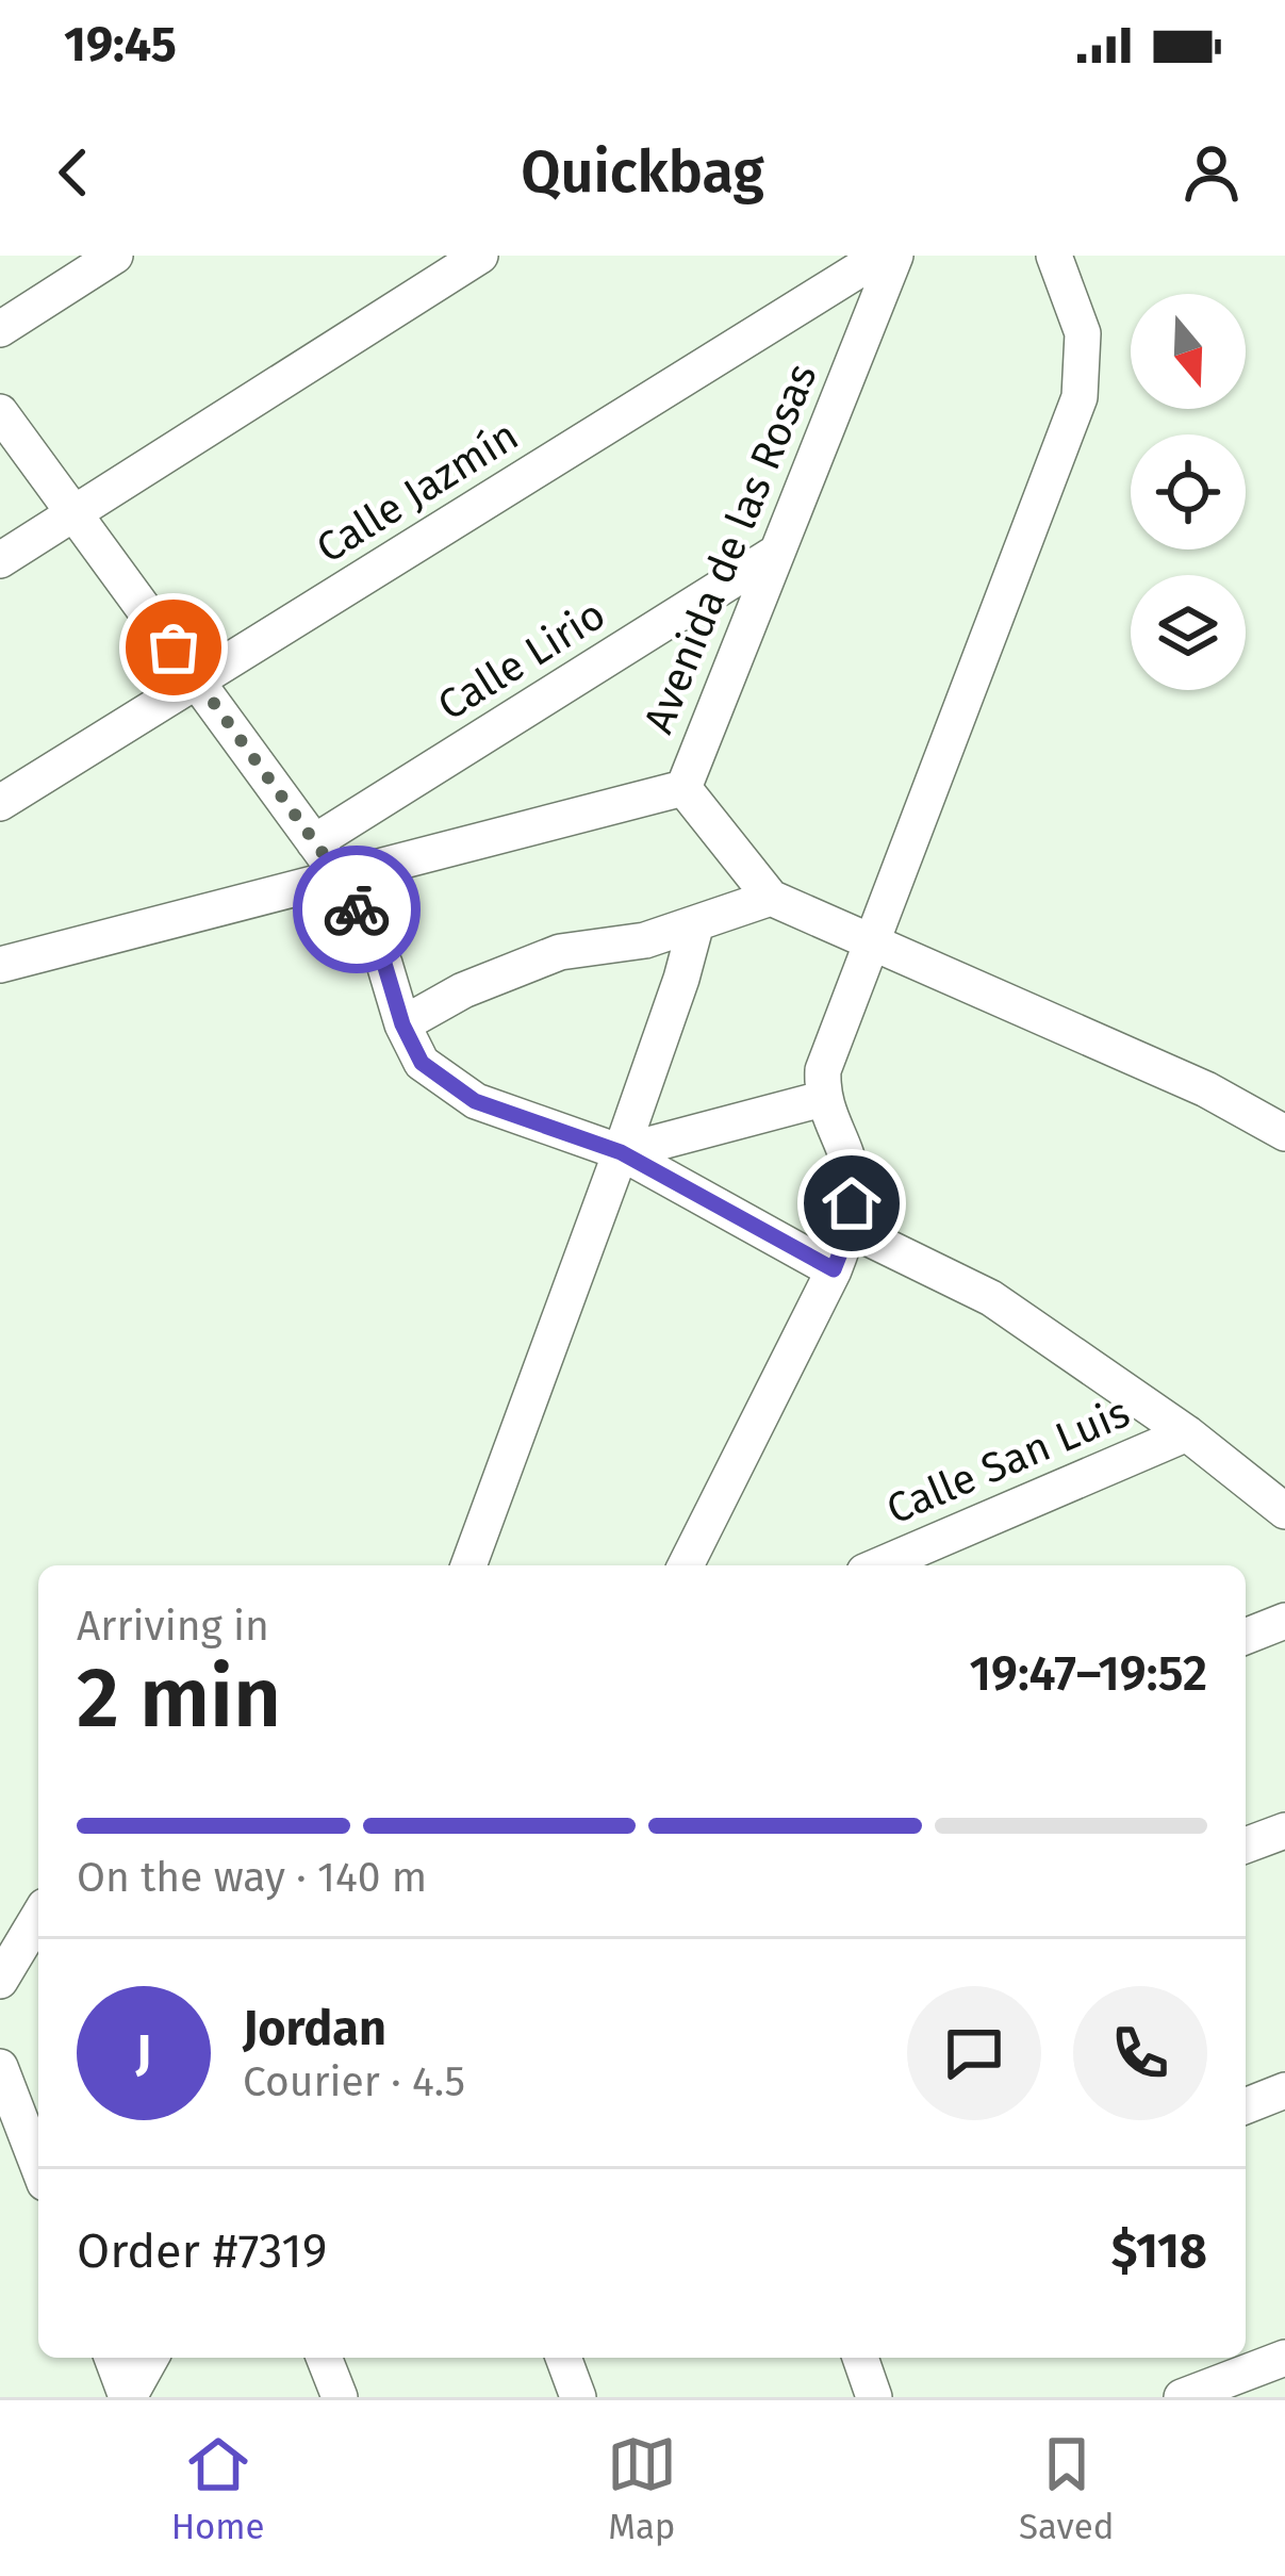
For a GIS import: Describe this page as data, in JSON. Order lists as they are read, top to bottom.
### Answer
{
  "streets": {
    "street": [
      "Calle Jazmín",
      "Avenida de las Rosas",
      "Calle Lirio",
      "Calle San Luis"
    ]
  },
  "crossings": [
    ["Avenida de las Rosas", "Calle Lirio"]
  ],
  "north": "bottom",
  "page": {
    "status": "19:45",
    "header": "Quickbag",
    "heading": ["2 min", "Arriving in", "19:47–19:52"],
    "panel": [
      "Jordan",
      "Courier · 4.5",
      "Order #7319",
      "$118"
    ],
    "bar": "On the way · 140 m",
    "round": "J",
    "tabs": ["Home", "Map", "Saved"]
  }
}
